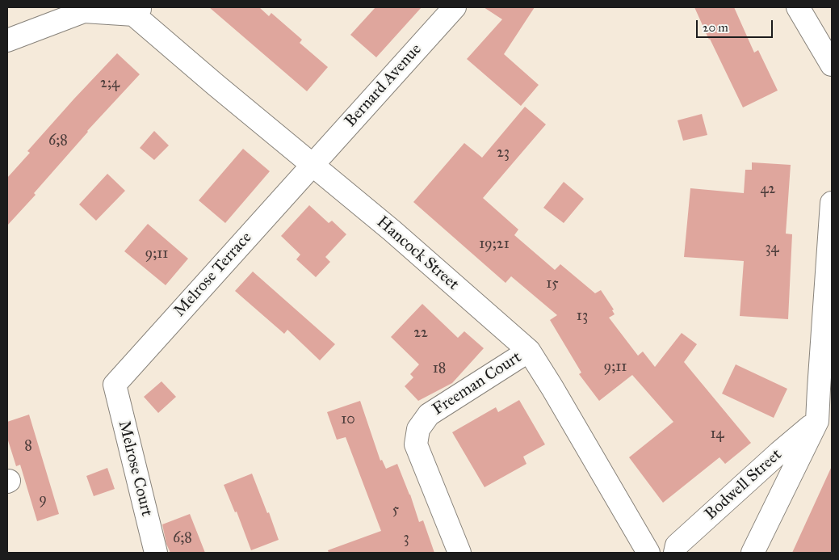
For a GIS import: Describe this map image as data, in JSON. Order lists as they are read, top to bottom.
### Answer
{
  "streets": {
    "street": [
      "Bernard Avenue",
      "Hancock Street",
      "Melrose Terrace",
      "Freeman Court",
      "Melrose Court",
      "Bodwell Street"
    ]
  },
  "crossings": [
    ["Bernard Avenue", "Hancock Street"],
    ["Bernard Avenue", "Melrose Terrace"],
    ["Hancock Street", "Melrose Terrace"],
    ["Hancock Street", "Freeman Court"],
    ["Melrose Terrace", "Melrose Court"]
  ],
  "house_numbers": [
    "2;4",
    "6;8",
    "23",
    "42",
    "19;21",
    "34",
    "9;11",
    "15",
    "13",
    "22",
    "9;11",
    "18",
    "10",
    "14",
    "8",
    "9",
    "5",
    "6;8",
    "3"
  ],
  "scale_bar": "20 m"
}
